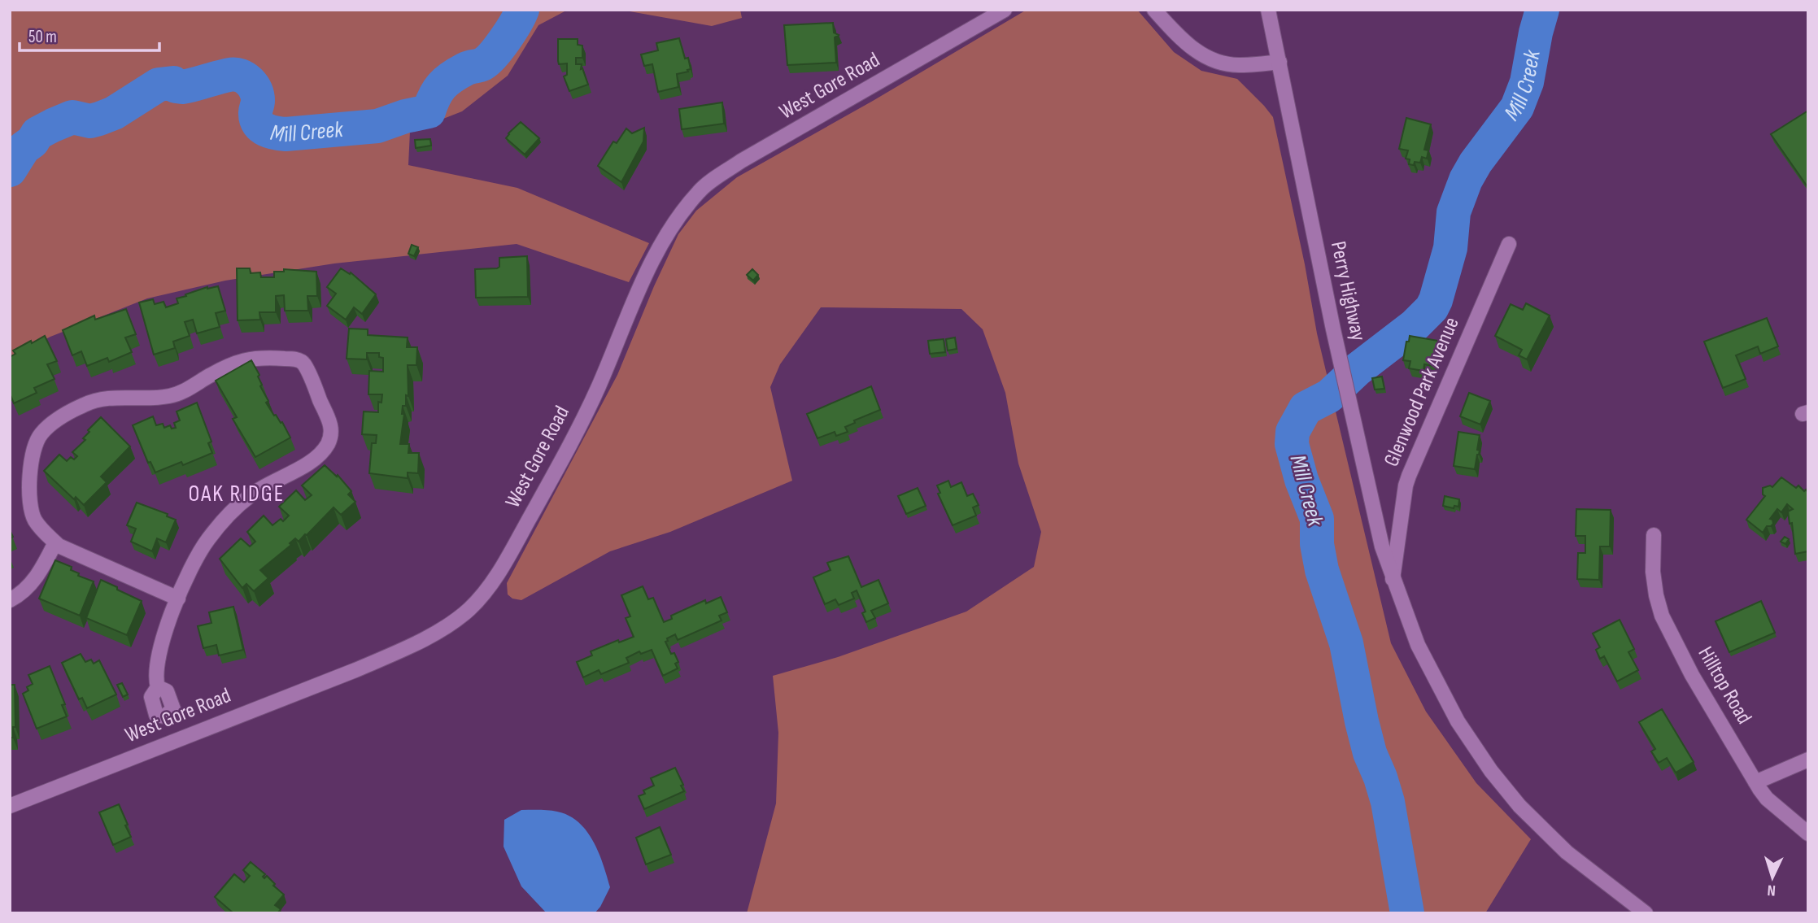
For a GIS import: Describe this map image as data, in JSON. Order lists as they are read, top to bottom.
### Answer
{
  "streets": {
    "street": [
      "West Gore Road",
      "Perry Highway",
      "Glenwood Park Avenue",
      "Hilltop Road"
    ]
  },
  "crossings": [
    ["Perry Highway", "Glenwood Park Avenue"]
  ],
  "districts": ["OAK RIDGE"],
  "water": ["Mill Creek"],
  "scale_bar": "50 m",
  "north": "bottom"
}
